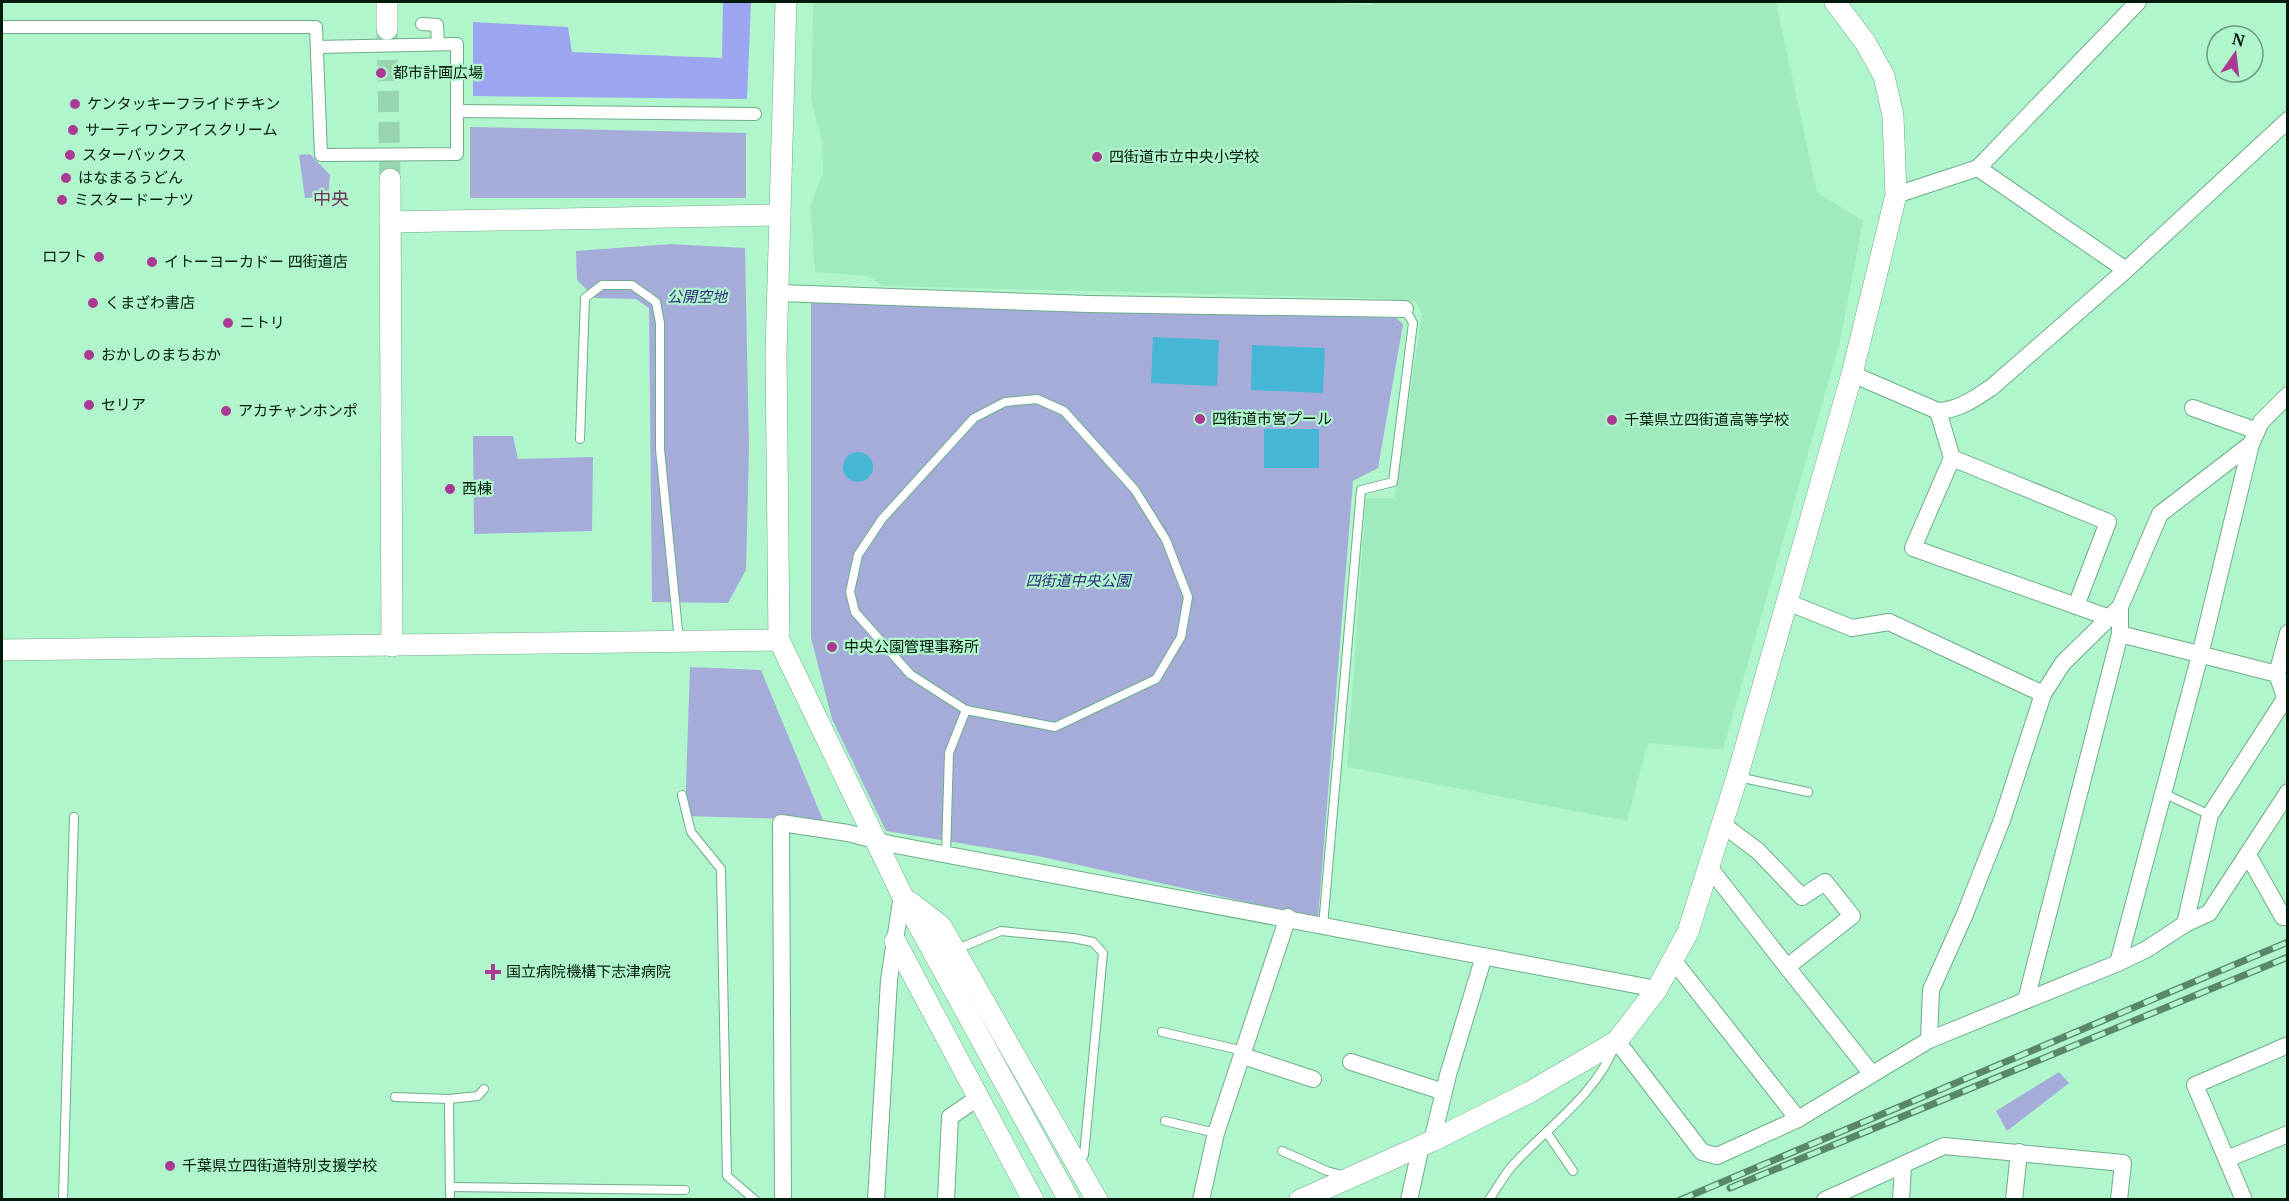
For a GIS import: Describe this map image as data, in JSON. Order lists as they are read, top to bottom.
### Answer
{
  "districts": ["中央"],
  "parks": ["公開空地", "四街道中央公園"],
  "places": {
    "other": [
      "都市計画広場",
      "ケンタッキーフライドチキン",
      "サーティワンアイスクリーム",
      "スターバックス",
      "四街道市立中央小学校",
      "はなまるうどん",
      "ミスタードーナツ",
      "ロフト",
      "イトーヨーカドー 四街道店",
      "くまざわ書店",
      "ニトリ",
      "おかしのまちおか",
      "セリア",
      "アカチャンホンポ",
      "四街道市営プール",
      "千葉県立四街道高等学校",
      "西棟",
      "中央公園管理事務所",
      "千葉県立四街道特別支援学校"
    ],
    "health": ["国立病院機構下志津病院"]
  },
  "north": "top"
}
